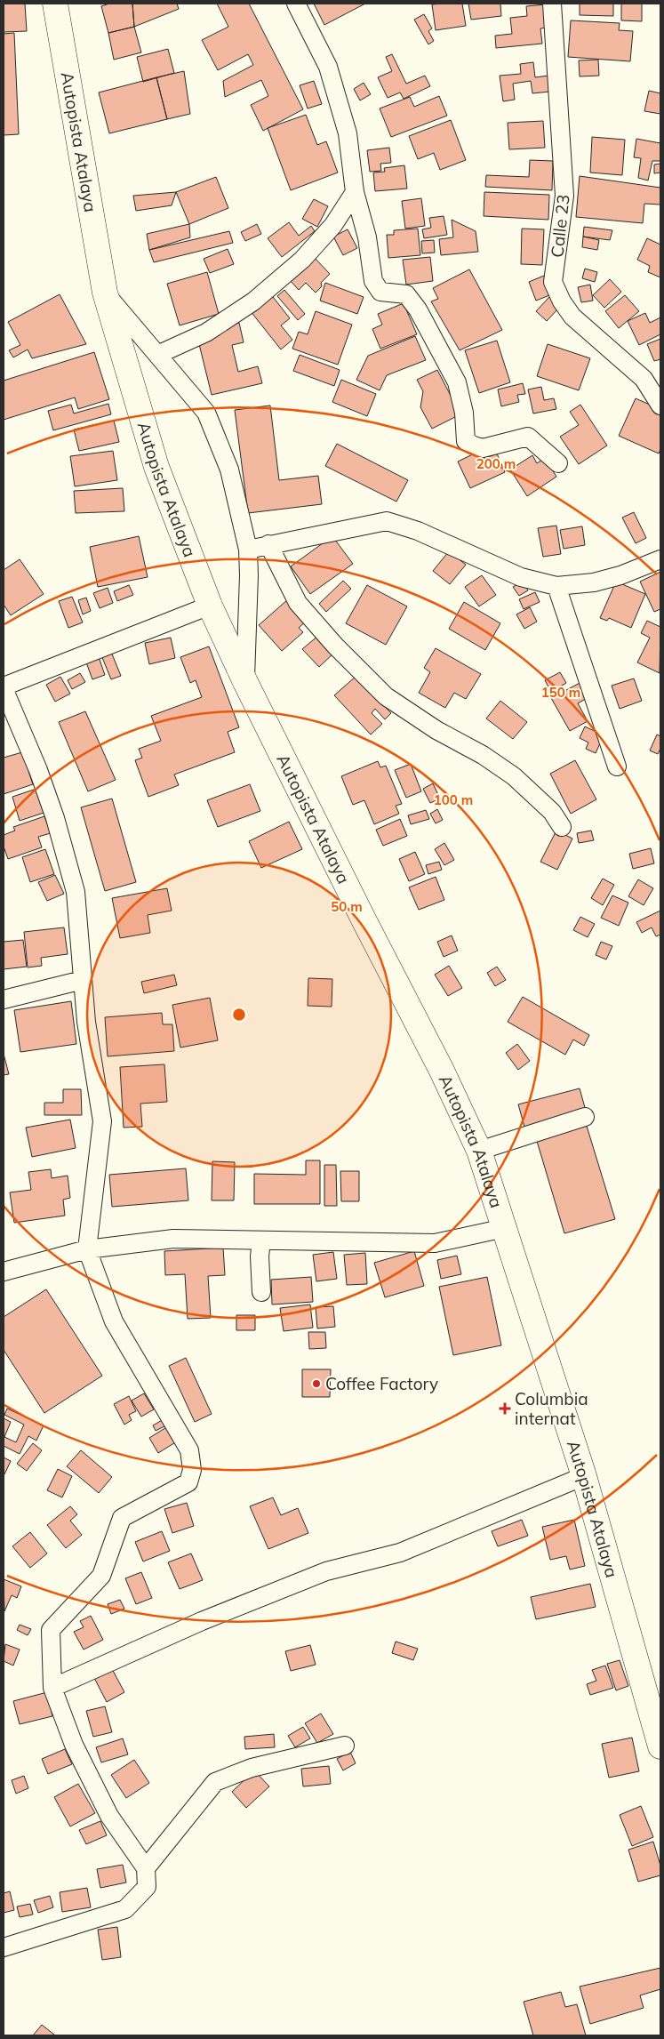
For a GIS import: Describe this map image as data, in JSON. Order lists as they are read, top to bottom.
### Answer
{
  "streets": {
    "main road": ["Autopista Atalaya"],
    "street": ["Calle 23"]
  },
  "places": {
    "other": ["Coffee Factory"],
    "health": ["Columbia internat"]
  },
  "rings": [
    "200 m",
    "150 m",
    "100 m",
    "50 m"
  ]
}
